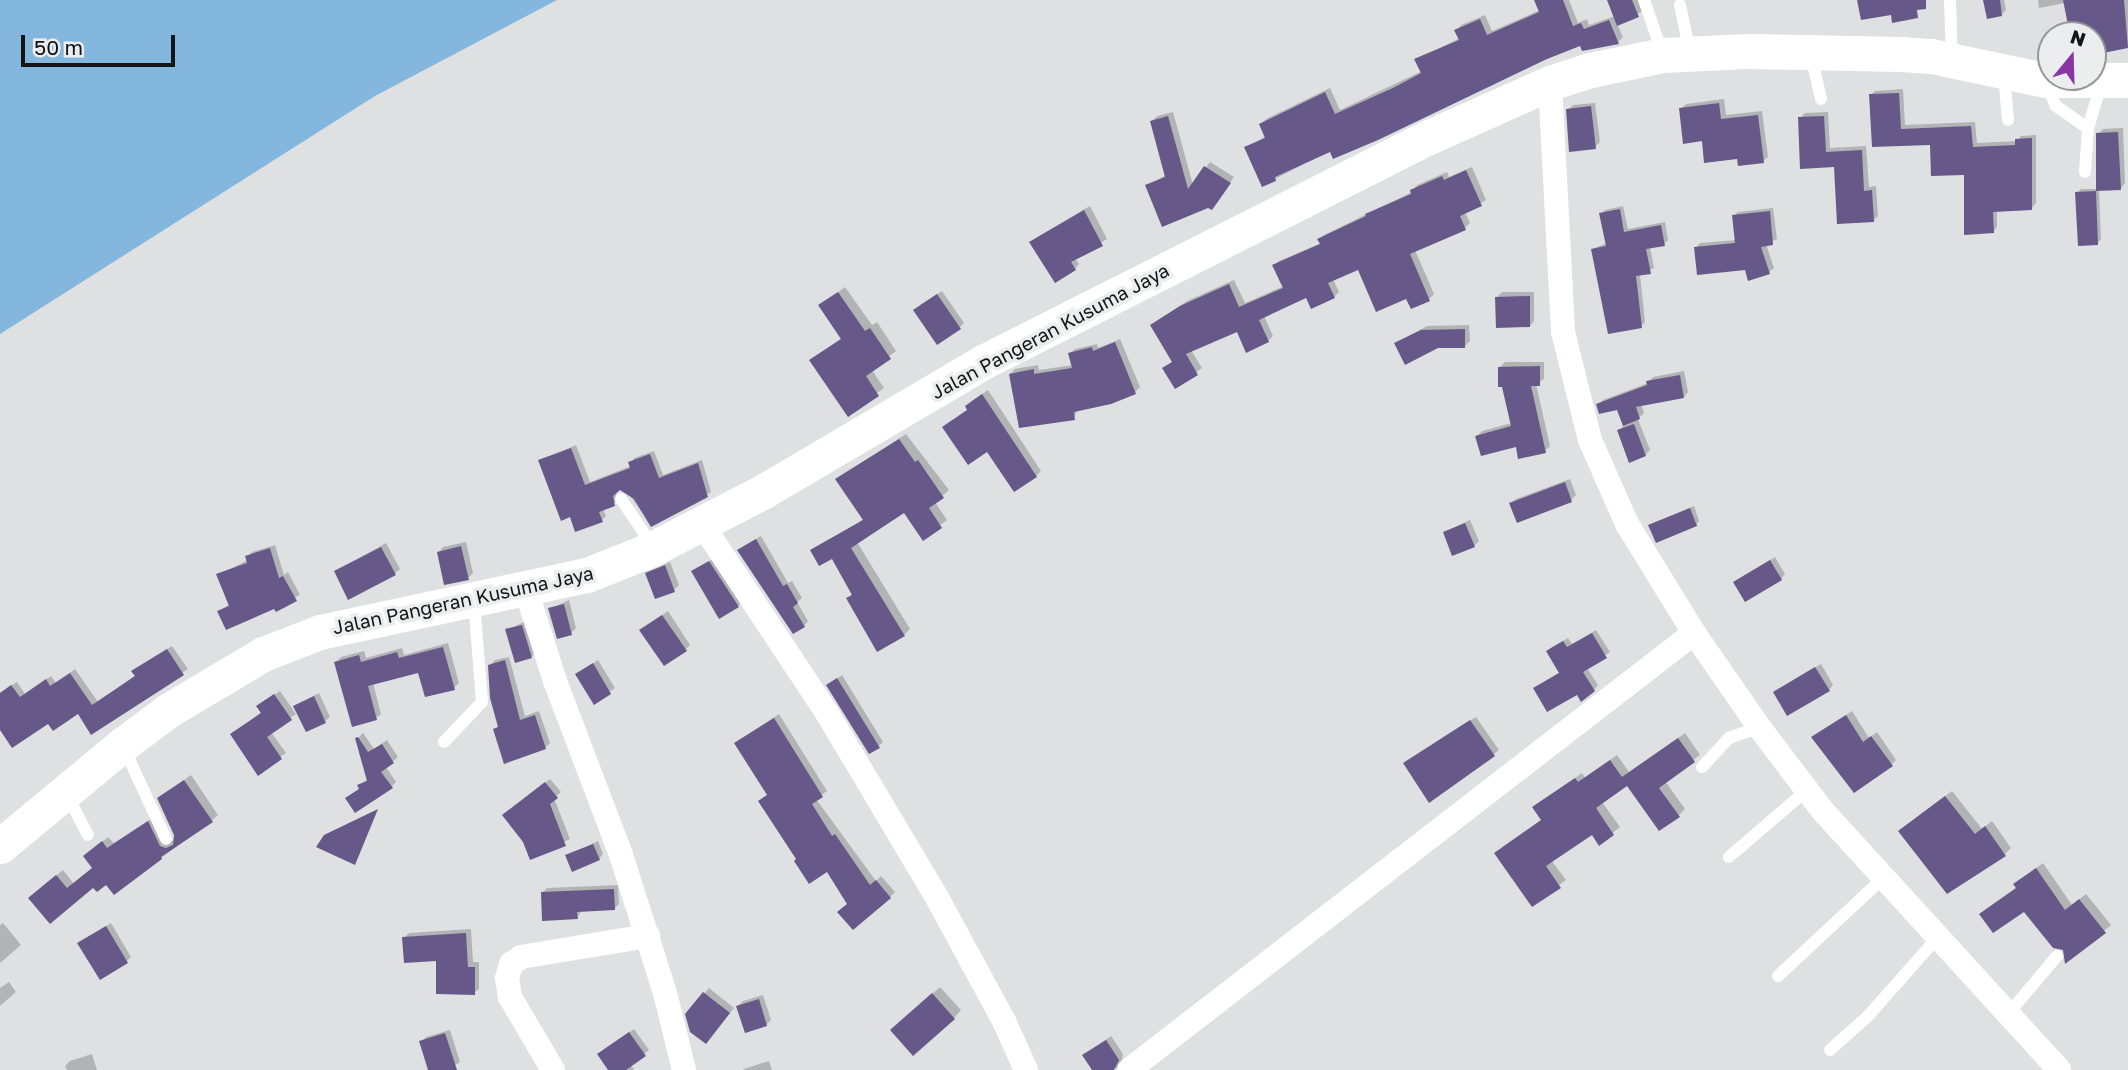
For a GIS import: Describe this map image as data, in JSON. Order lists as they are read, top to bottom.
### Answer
{
  "streets": {
    "street": ["Jalan Pangeran Kusuma Jaya"]
  },
  "scale_bar": "50 m",
  "north": "top"
}
